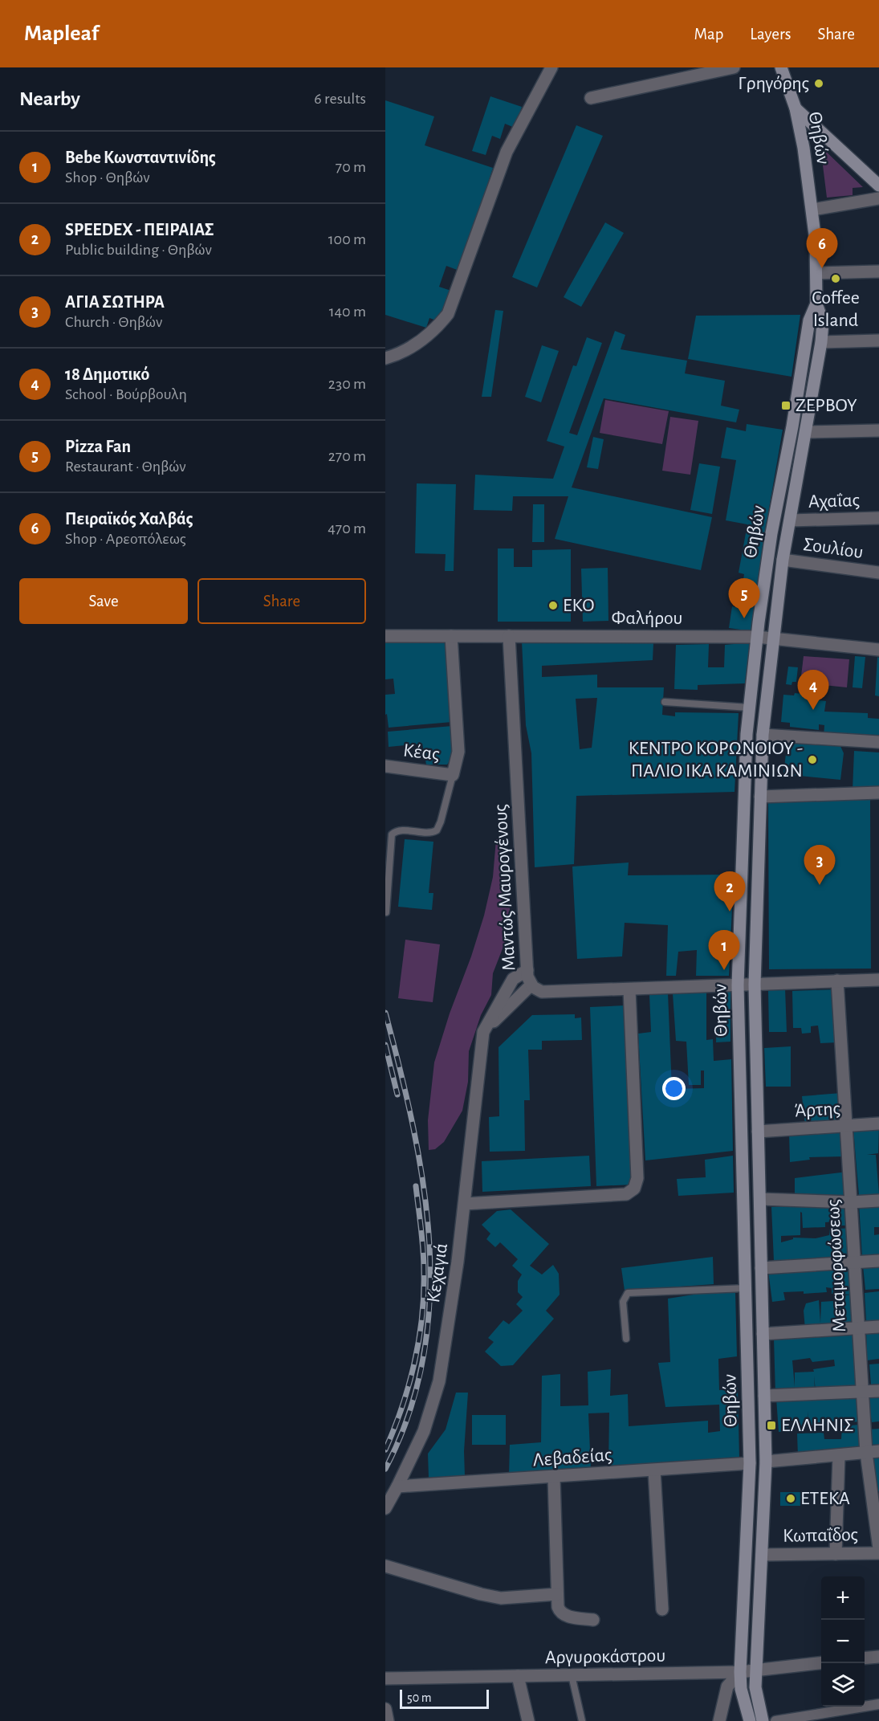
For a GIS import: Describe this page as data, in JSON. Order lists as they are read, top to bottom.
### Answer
{
  "streets": {
    "main road": ["Θηβών"],
    "street": [
      "Αχαΐας",
      "Σουλίου",
      "Φαλήρου",
      "Κέας",
      "Μαντώς Μαυρογένους",
      "Άρτης",
      "Μεταμορφώσεως",
      "Κεχαγιά",
      "Λεβαδείας",
      "Κωπαΐδος",
      "Αργυροκάστρου"
    ]
  },
  "crossings": [
    ["Θηβών", "Αχαΐας"],
    ["Θηβών", "Σουλίου"],
    ["Θηβών", "Φαλήρου"],
    ["Θηβών", "Μαντώς Μαυρογένους"],
    ["Θηβών", "Άρτης"],
    ["Θηβών", "Λεβαδείας"],
    ["Θηβών", "Κωπαΐδος"],
    ["Θηβών", "Αργυροκάστρου"],
    ["Φαλήρου", "Μαντώς Μαυρογένους"],
    ["Μαντώς Μαυρογένους", "Μεταμορφώσεως"],
    ["Μαντώς Μαυρογένους", "Κεχαγιά"],
    ["Άρτης", "Μεταμορφώσεως"],
    ["Κεχαγιά", "Λεβαδείας"]
  ],
  "places": {
    "other": [
      "Γρηγόρης",
      "Coffee Island",
      "EKO",
      "ΚΕΝΤΡΟ ΚΟΡΩΝΟΙΟΥ - ΠΑΛΙΟ ΙΚΑ ΚΑΜΙΝΙΩΝ",
      "ΕΤΕΚΑ"
    ],
    "transit": ["ΖΕΡΒΟΥ", "ΕΛΛΗΝΙΣ"]
  },
  "scale_bar": "50 m",
  "page": {
    "header": "Mapleaf",
    "nav": ["Map", "Layers", "Share"],
    "heading": ["Nearby", "6 results"],
    "list": [
      {
        "mark": "1",
        "name": "Bebe Κωνσταντινίδης",
        "note": "Shop · Θηβών",
        "value": "70 m"
      },
      {
        "mark": "2",
        "name": "SPEEDEX - ΠΕΙΡΑΙΑΣ",
        "note": "Public building · Θηβών",
        "value": "100 m"
      },
      {
        "mark": "3",
        "name": "ΑΓΙΑ ΣΩΤΗΡΑ",
        "note": "Church · Θηβών",
        "value": "140 m"
      },
      {
        "mark": "4",
        "name": "18 Δημοτικό",
        "note": "School · Βούρβουλη",
        "value": "230 m"
      },
      {
        "mark": "5",
        "name": "Pizza Fan",
        "note": "Restaurant · Θηβών",
        "value": "270 m"
      },
      {
        "mark": "6",
        "name": "Πειραϊκός Χαλβάς",
        "note": "Shop · Αρεοπόλεως",
        "value": "470 m"
      }
    ],
    "pins": [
      "6",
      "5",
      "4",
      "3",
      "2",
      "1"
    ],
    "buttons": ["Save", "Share"],
    "map_buttons": ["+", "−"],
    "scale": "50 m"
  }
}
